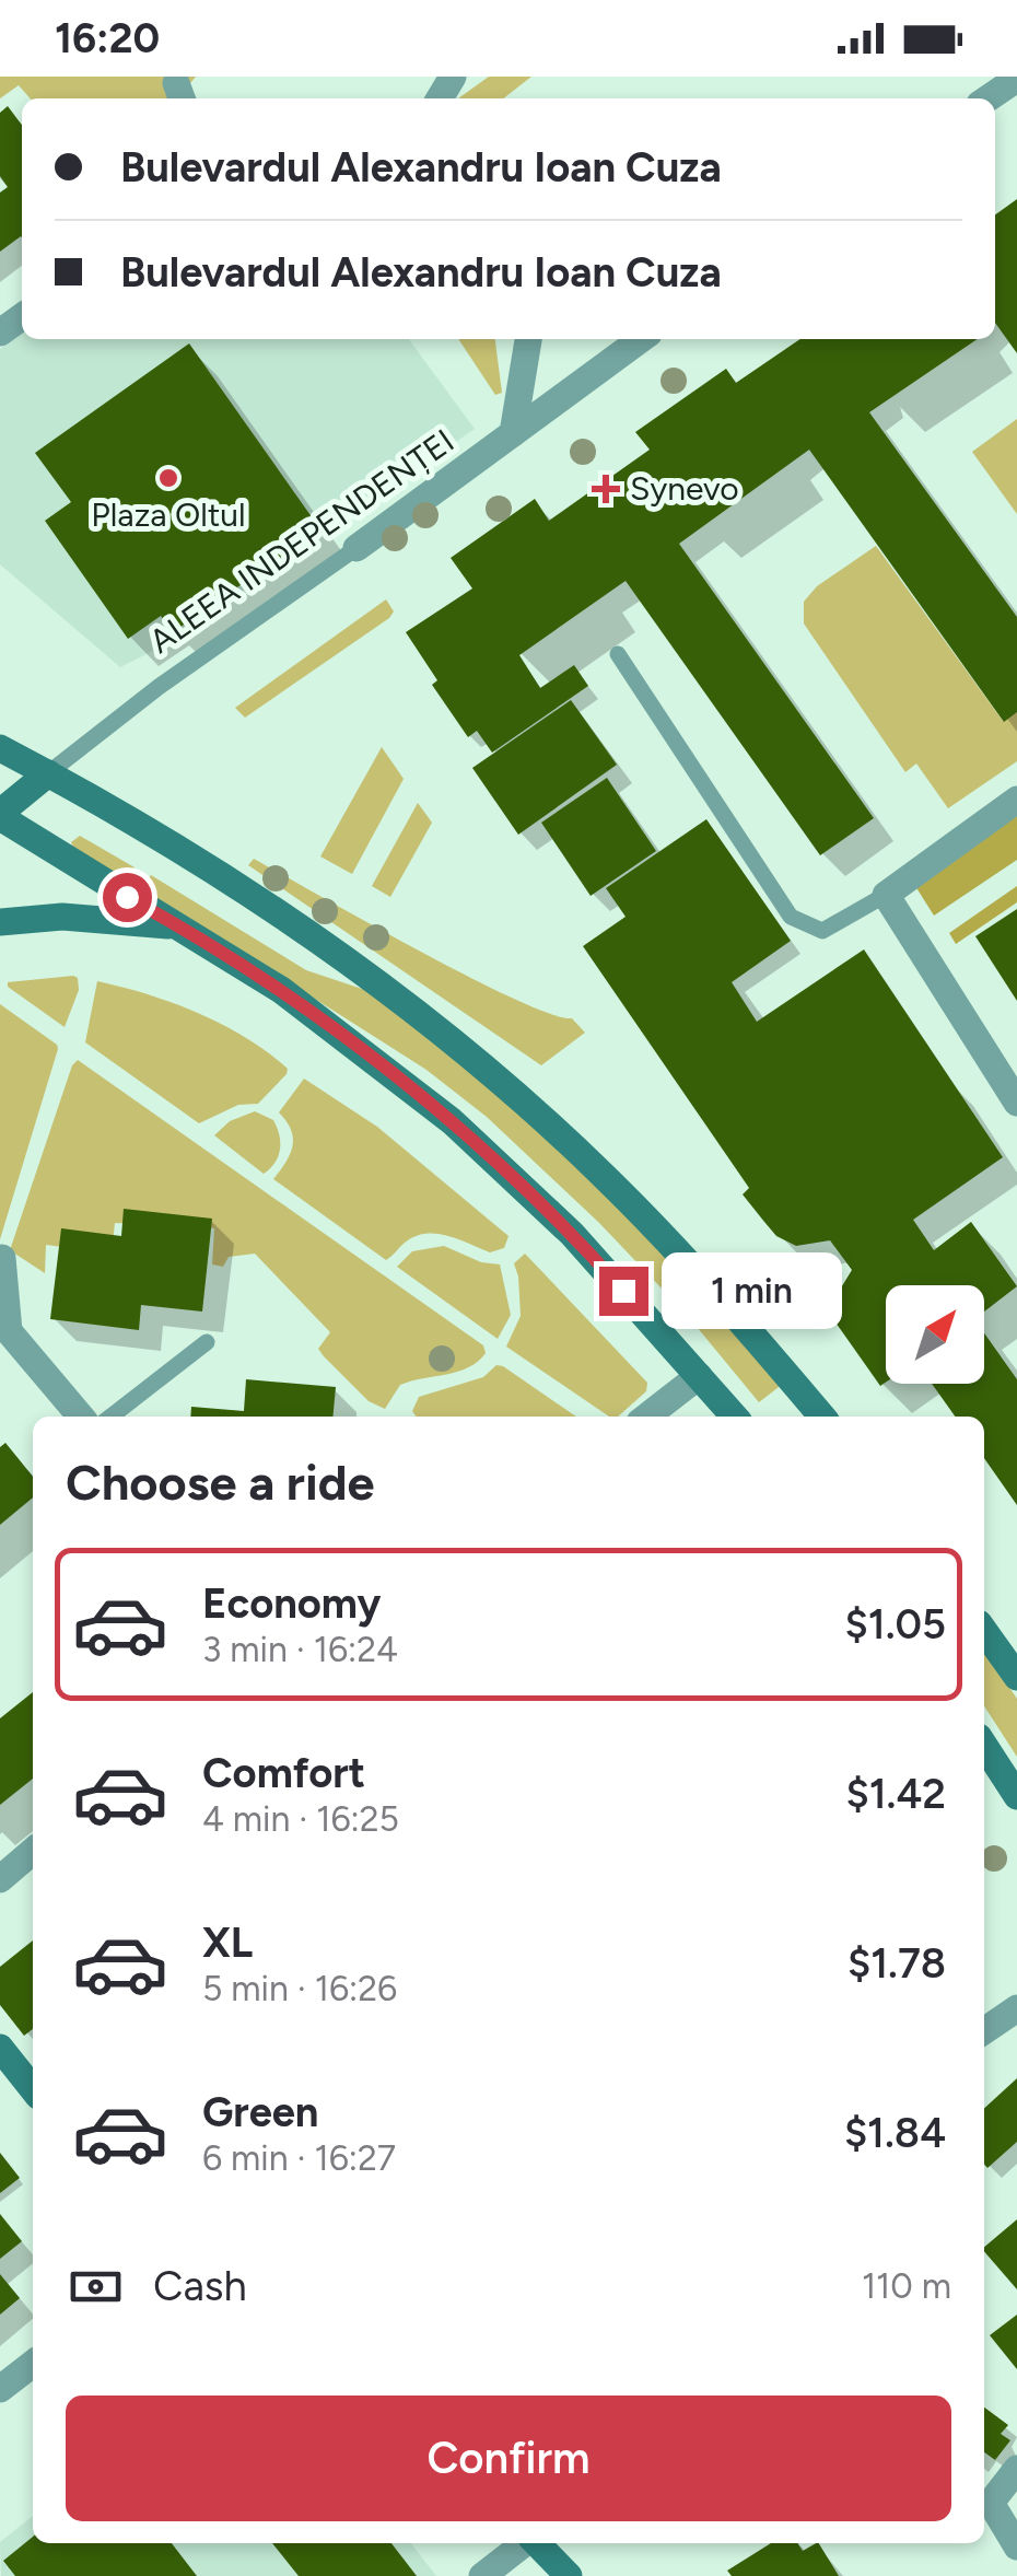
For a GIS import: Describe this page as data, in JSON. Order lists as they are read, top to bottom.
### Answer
{
  "streets": {
    "main road": ["ALEEA INDEPENDENȚEI"]
  },
  "places": {
    "other": ["Plaza Oltul"],
    "health": ["Synevo"]
  },
  "north": "top right",
  "page": {
    "status": "16:20",
    "banner": ["Bulevardul Alexandru Ioan Cuza", "Bulevardul Alexandru Ioan Cuza"],
    "bubble": "1 min",
    "heading": "Choose a ride",
    "list": [
      {
        "name": "Economy",
        "note": "3 min · 16:24",
        "value": "$1.05"
      },
      {
        "name": "Comfort",
        "note": "4 min · 16:25",
        "value": "$1.42"
      },
      {
        "name": "XL",
        "note": "5 min · 16:26",
        "value": "$1.78"
      },
      {
        "name": "Green",
        "note": "6 min · 16:27",
        "value": "$1.84"
      }
    ],
    "pay": ["Cash", "110 m"],
    "buttons": "Confirm"
  }
}
